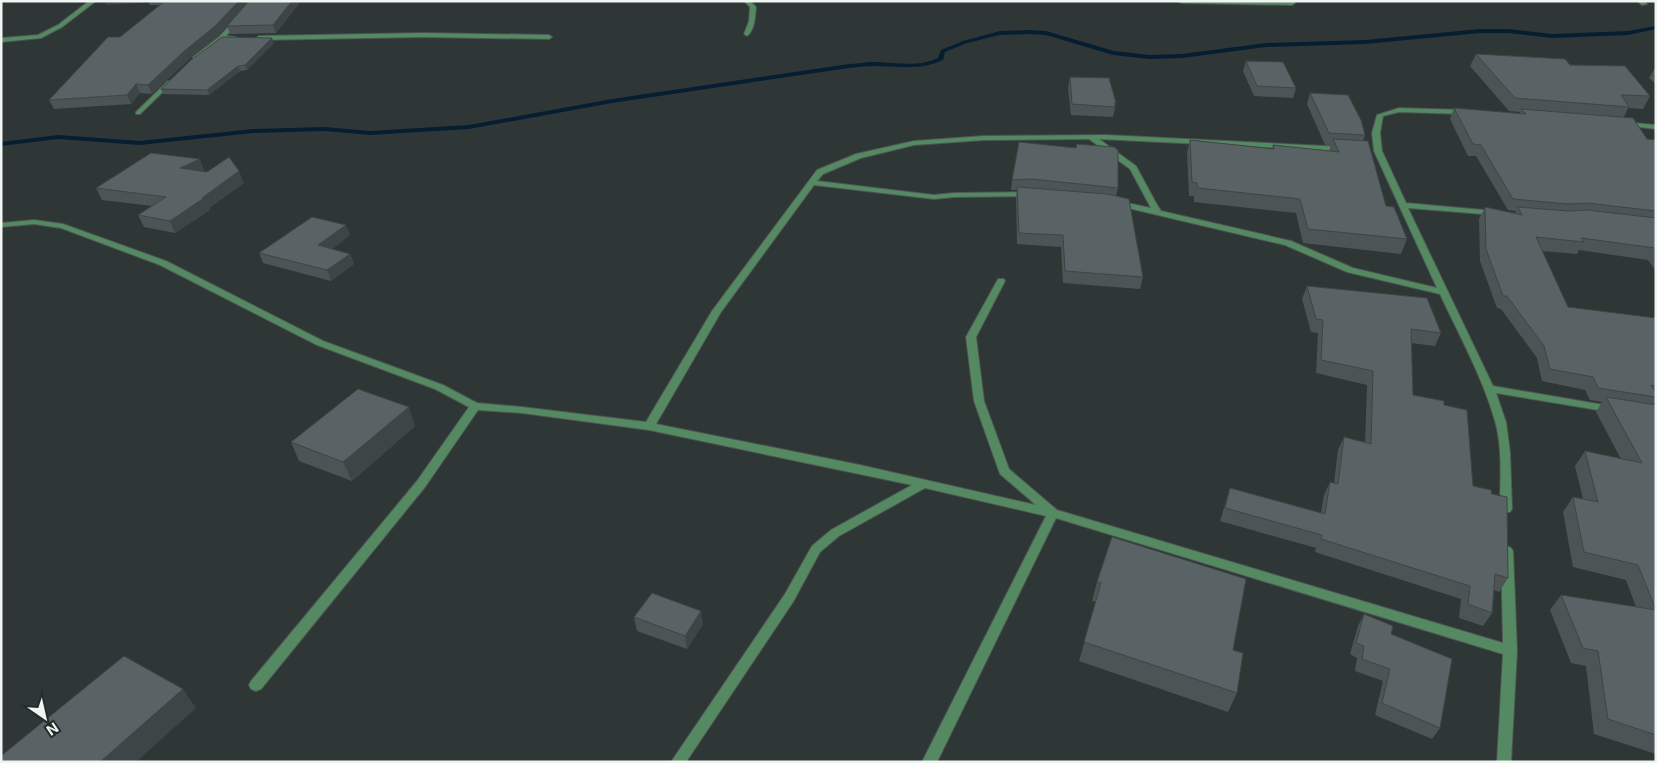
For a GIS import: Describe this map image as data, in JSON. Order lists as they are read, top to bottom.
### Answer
{
  "north": "bottom right"
}
